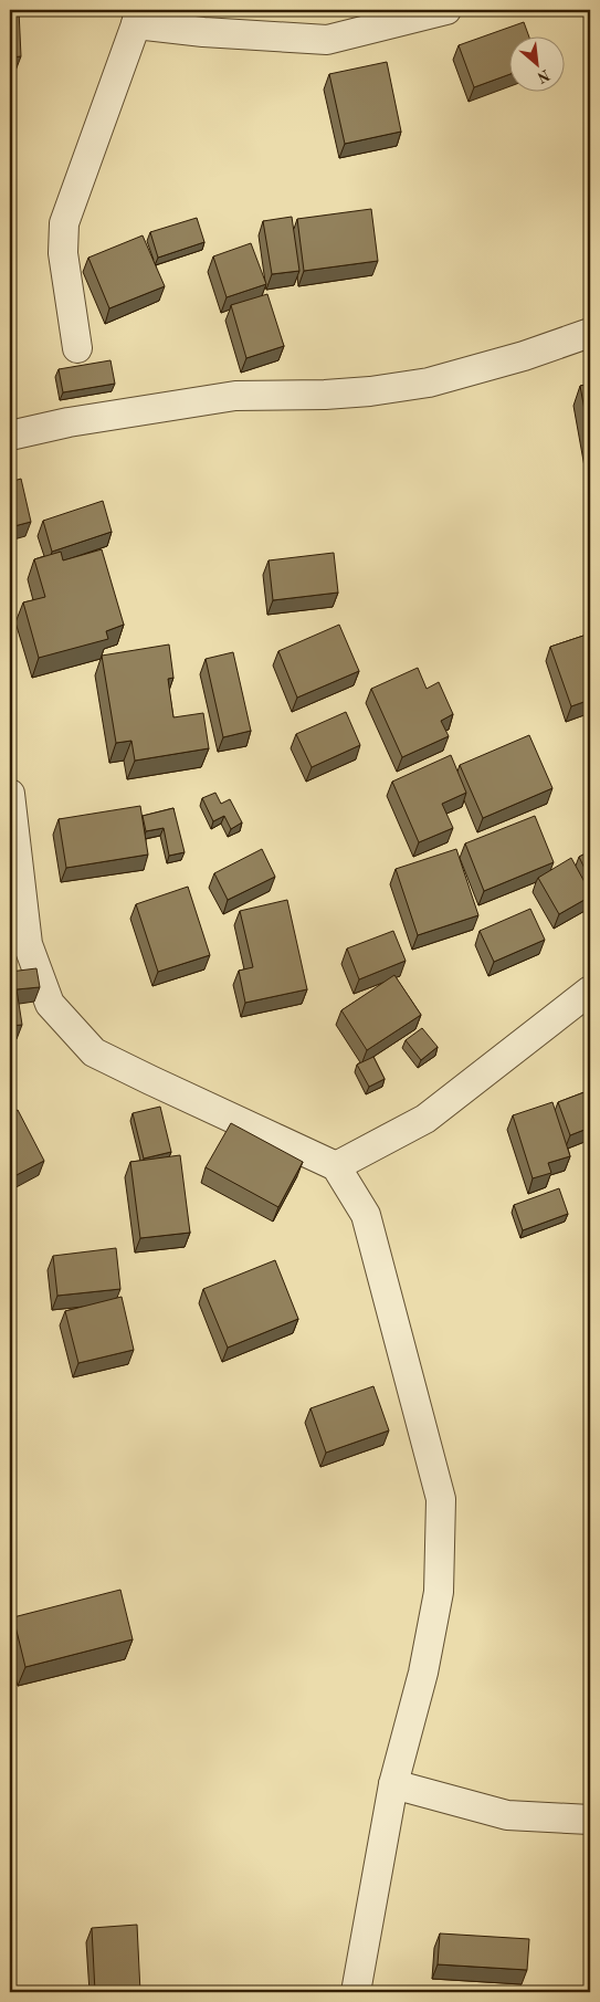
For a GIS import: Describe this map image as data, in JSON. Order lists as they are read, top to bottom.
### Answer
{
  "north": "bottom right"
}
